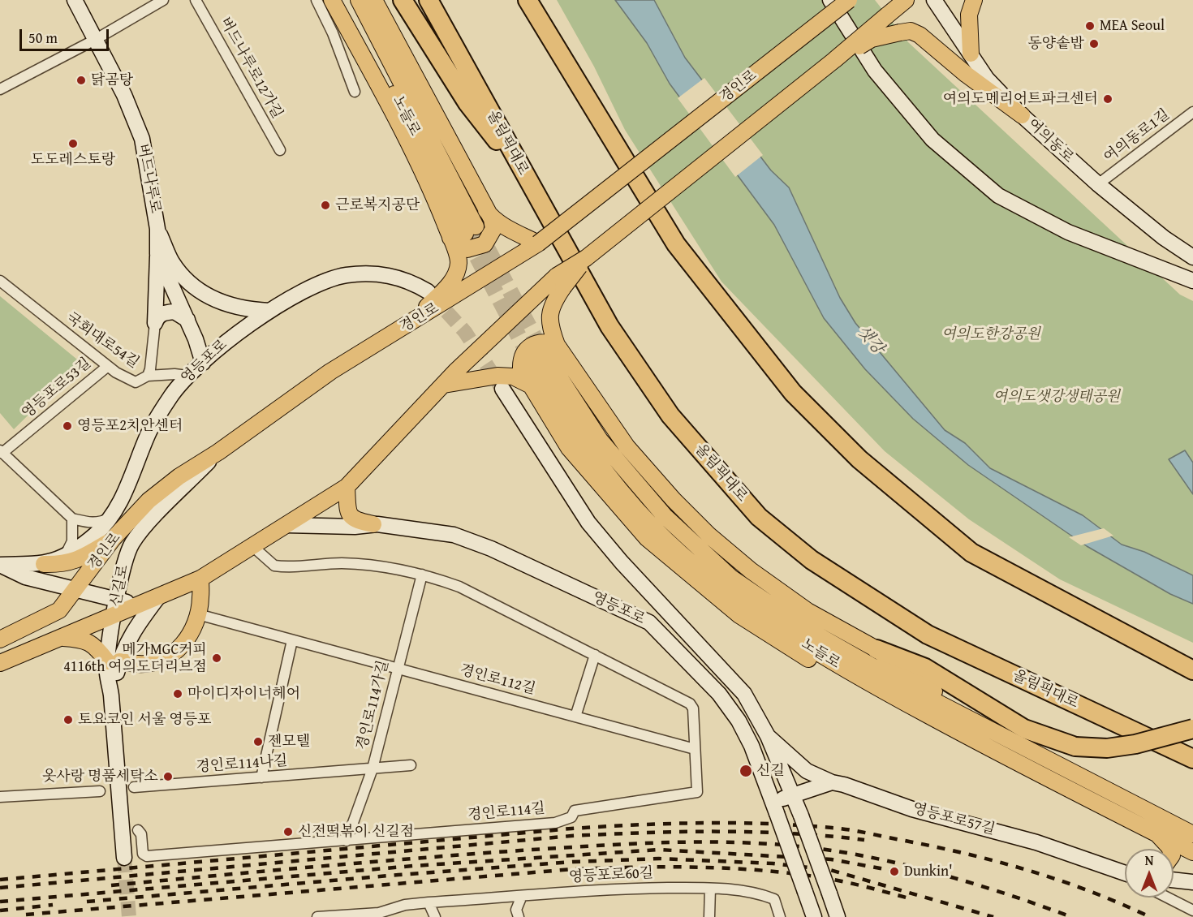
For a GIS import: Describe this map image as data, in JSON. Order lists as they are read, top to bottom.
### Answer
{
  "streets": {
    "highway": ["올림픽대로"],
    "main road": [
      "경인로",
      "노들로",
      "여의동로",
      "버드나루로",
      "영등포로",
      "신길로",
      "영등포로57길"
    ],
    "street": [
      "버드나루로12가길",
      "여의동로1길",
      "국회대로54길",
      "영등포로53길",
      "경인로112길",
      "경인로114가길",
      "경인로114나길",
      "경인로114길",
      "영등포로60길"
    ]
  },
  "crossings": [
    ["경인로", "영등포로"],
    ["경인로", "신길로"],
    ["여의동로1길", "여의동로"],
    ["버드나루로", "영등포로"],
    ["국회대로54길", "영등포로53길"],
    ["영등포로", "신길로"],
    ["영등포로", "영등포로57길"],
    ["경인로112길", "경인로114가길"],
    ["경인로112길", "경인로114길"],
    ["경인로114가길", "경인로114나길"],
    ["경인로114가길", "경인로114길"]
  ],
  "water": ["샛강"],
  "parks": ["여의도한강공원", "여의도샛강생태공원"],
  "places": [
    "MEA Seoul",
    "동양솥밥",
    "닭곰탕",
    "여의도메리어트파크센터",
    "도도레스토랑",
    "근로복지공단",
    "영등포2치안센터",
    "메가MGC커피 4116th 여의도더리브점",
    "마이디자이너헤어",
    "토요코인 서울 영등포",
    "젠모텔",
    "신길",
    "옷사랑 명품세탁소",
    "신전떡볶이 신길점",
    "Dunkin'"
  ],
  "scale_bar": "50 m",
  "north": "top"
}
